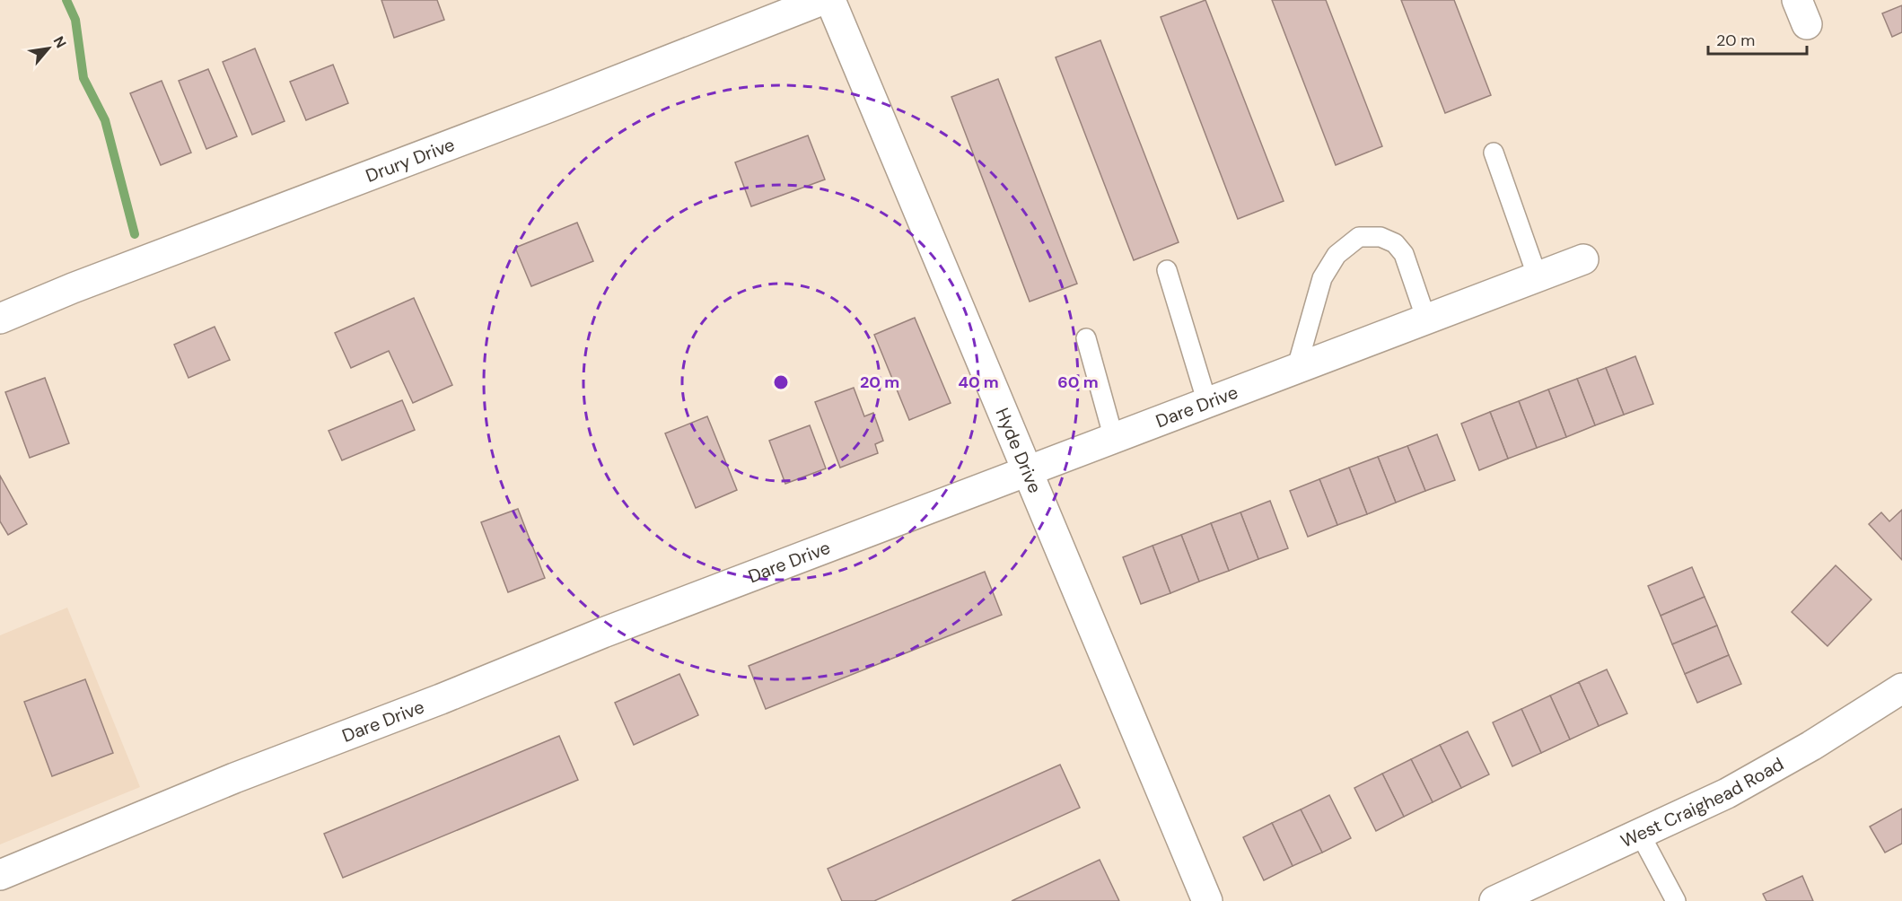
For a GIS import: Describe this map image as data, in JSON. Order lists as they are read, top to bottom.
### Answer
{
  "streets": {
    "street": [
      "Drury Drive",
      "Dare Drive",
      "Hyde Drive",
      "West Craighead Road"
    ]
  },
  "crossings": [
    ["Dare Drive", "Hyde Drive"]
  ],
  "scale_bar": "20 m",
  "north": "top right",
  "rings": ["20 m", "40 m", "60 m"]
}
